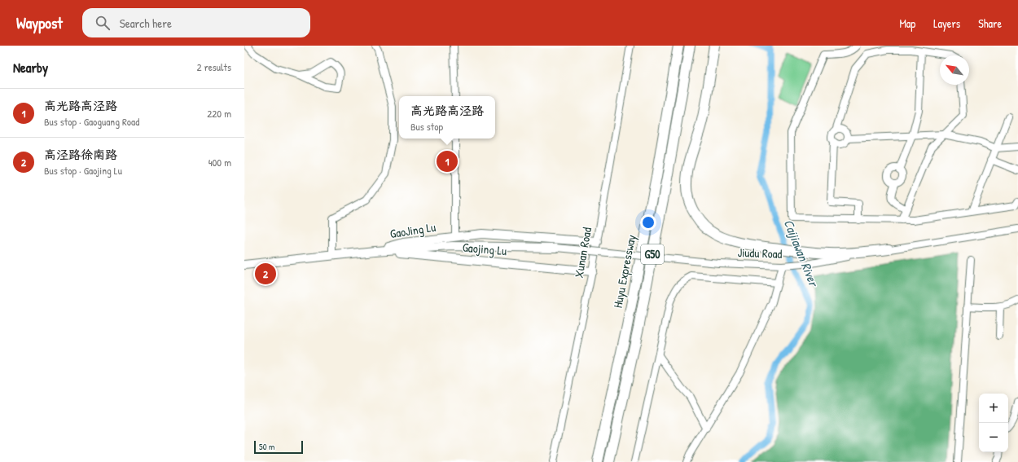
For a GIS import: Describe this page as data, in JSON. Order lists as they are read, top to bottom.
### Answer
{
  "streets": {
    "highway": ["G50", "Huyu Expressway"],
    "main road": ["GaoJing Lu", "Gaojing Lu"],
    "street": ["Xunan Road", "Jiudu Road"]
  },
  "crossings": [
    ["GaoJing Lu", "Gaojing Lu"],
    ["GaoJing Lu", "Xunan Road"],
    ["Gaojing Lu", "Xunan Road"],
    ["Gaojing Lu", "Jiudu Road"]
  ],
  "water": ["Caijiawan River"],
  "scale_bar": "50 m",
  "north": "top left",
  "page": {
    "header": "Waypost",
    "search": "Search here",
    "nav": ["Map", "Layers", "Share"],
    "heading": ["Nearby", "2 results"],
    "list": [
      {
        "mark": "1",
        "name": "高光路高泾路",
        "note": "Bus stop · Gaoguang Road",
        "value": "220 m"
      },
      {
        "mark": "2",
        "name": "高泾路徐南路",
        "note": "Bus stop · Gaojing Lu",
        "value": "400 m"
      }
    ],
    "popup": ["高光路高泾路", "Bus stop"],
    "pins": ["1", "2"],
    "map_buttons": ["+", "−"],
    "scale": "50 m"
  }
}
